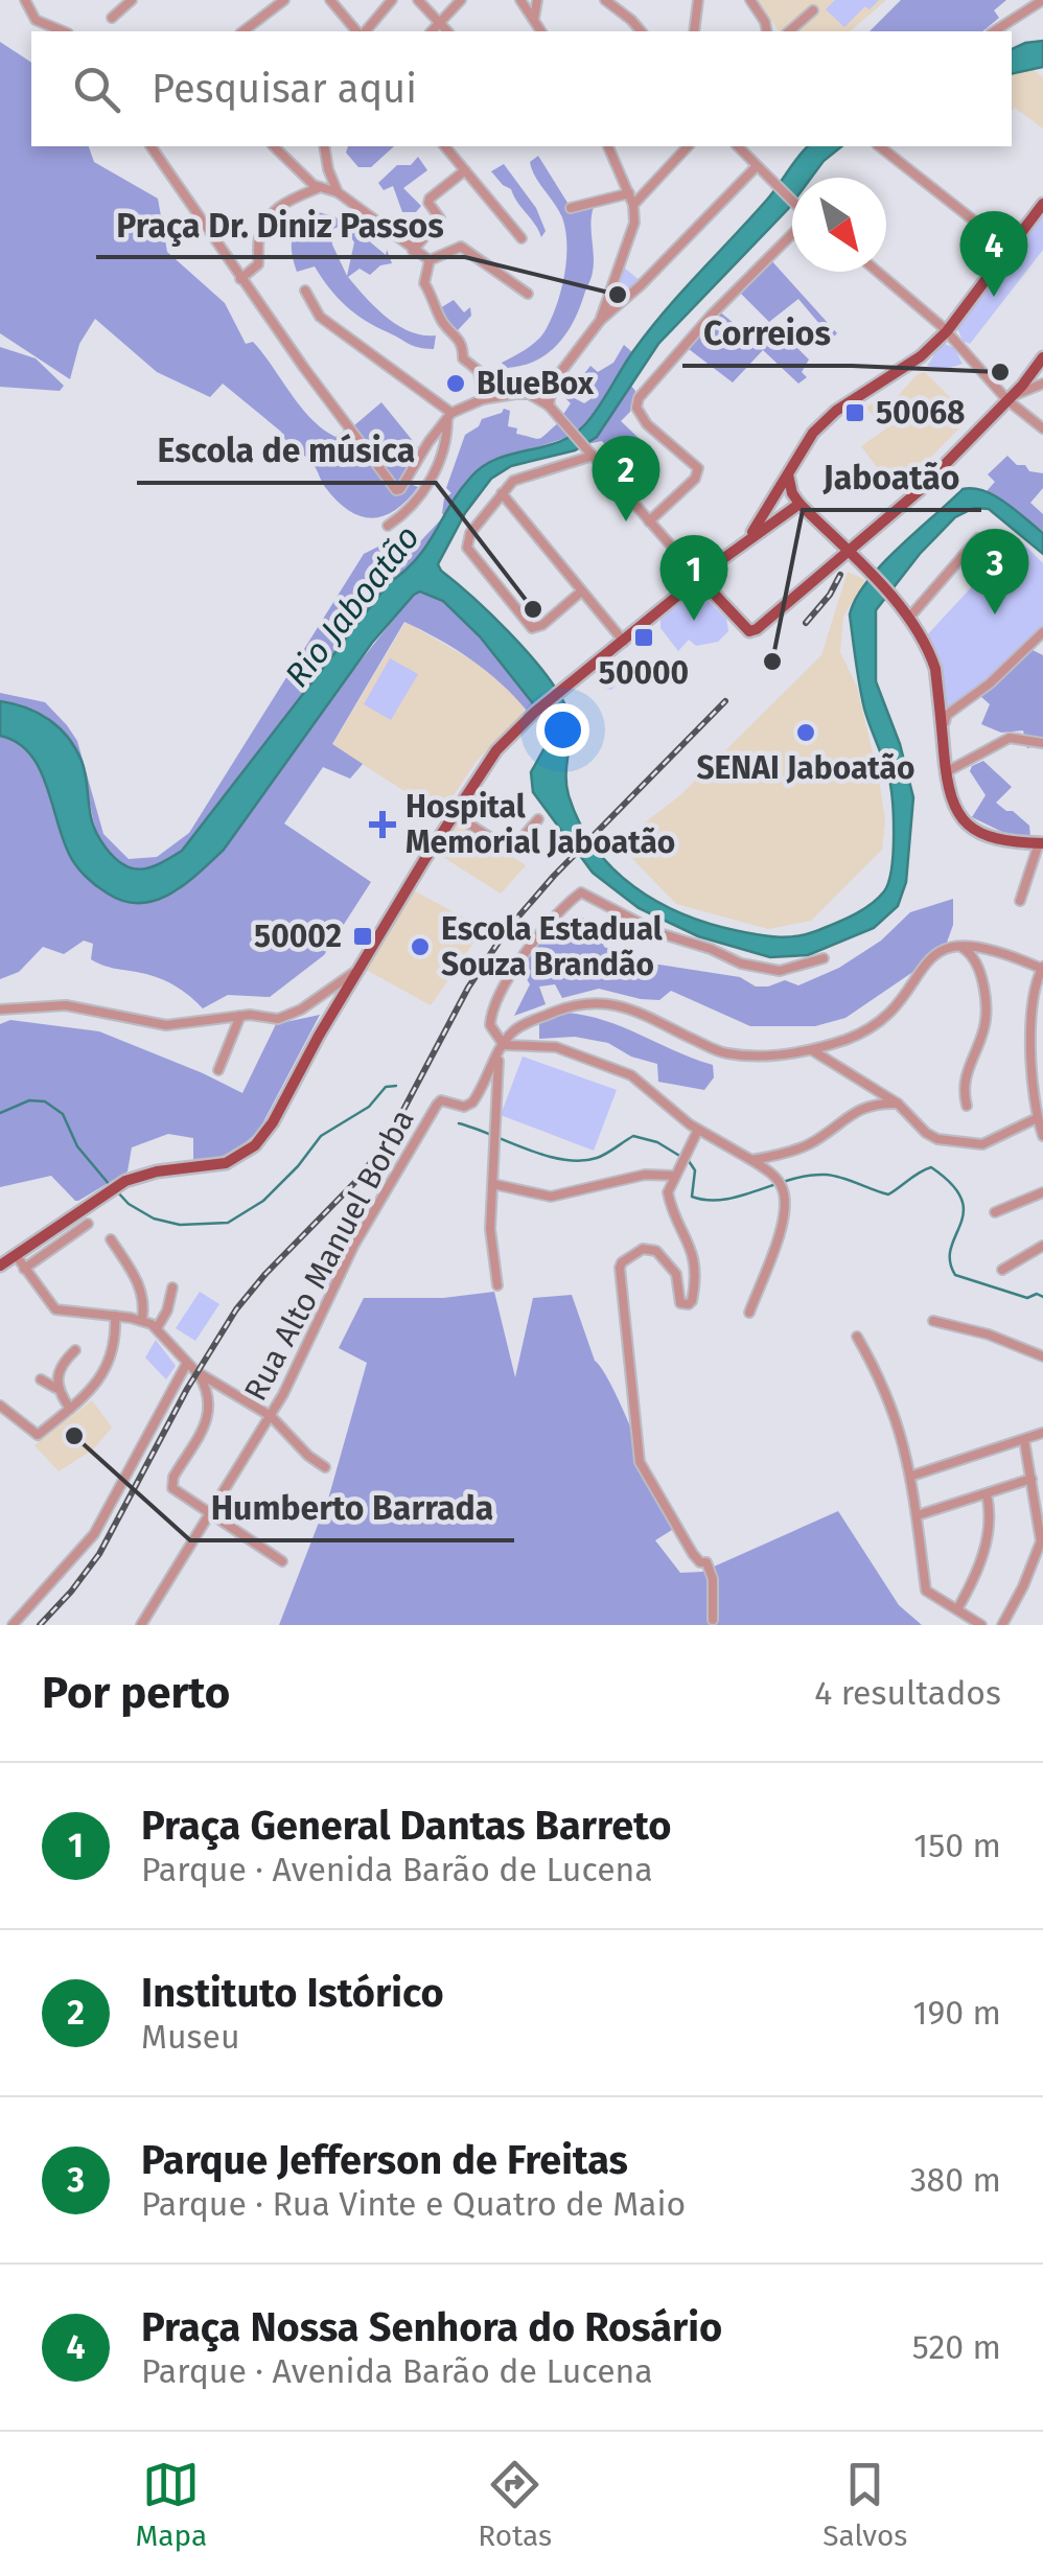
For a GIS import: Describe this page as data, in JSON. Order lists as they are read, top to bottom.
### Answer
{
  "streets": {
    "street": ["Rua Alto Manuel Borba"]
  },
  "water": ["Rio Jaboatão"],
  "places": {
    "other": [
      "Praça Dr. Diniz Passos",
      "Correios",
      "BlueBox",
      "Escola de música",
      "Jaboatão",
      "SENAI Jaboatão",
      "Escola Estadual Souza Brandão",
      "Humberto Barrada"
    ],
    "transit": ["50068", "50000", "50002"],
    "health": ["Hospital Memorial Jaboatão"]
  },
  "north": "bottom right",
  "page": {
    "search": "Pesquisar aqui",
    "pins": [
      "4",
      "2",
      "3",
      "1"
    ],
    "heading": ["Por perto", "4 resultados"],
    "list": [
      {
        "mark": "1",
        "name": "Praça General Dantas Barreto",
        "note": "Parque · Avenida Barão de Lucena",
        "value": "150 m"
      },
      {
        "mark": "2",
        "name": "Instituto Istórico",
        "note": "Museu",
        "value": "190 m"
      },
      {
        "mark": "3",
        "name": "Parque Jefferson de Freitas",
        "note": "Parque · Rua Vinte e Quatro de Maio",
        "value": "380 m"
      },
      {
        "mark": "4",
        "name": "Praça Nossa Senhora do Rosário",
        "note": "Parque · Avenida Barão de Lucena",
        "value": "520 m"
      }
    ],
    "nav": ["Mapa", "Rotas", "Salvos"]
  }
}
